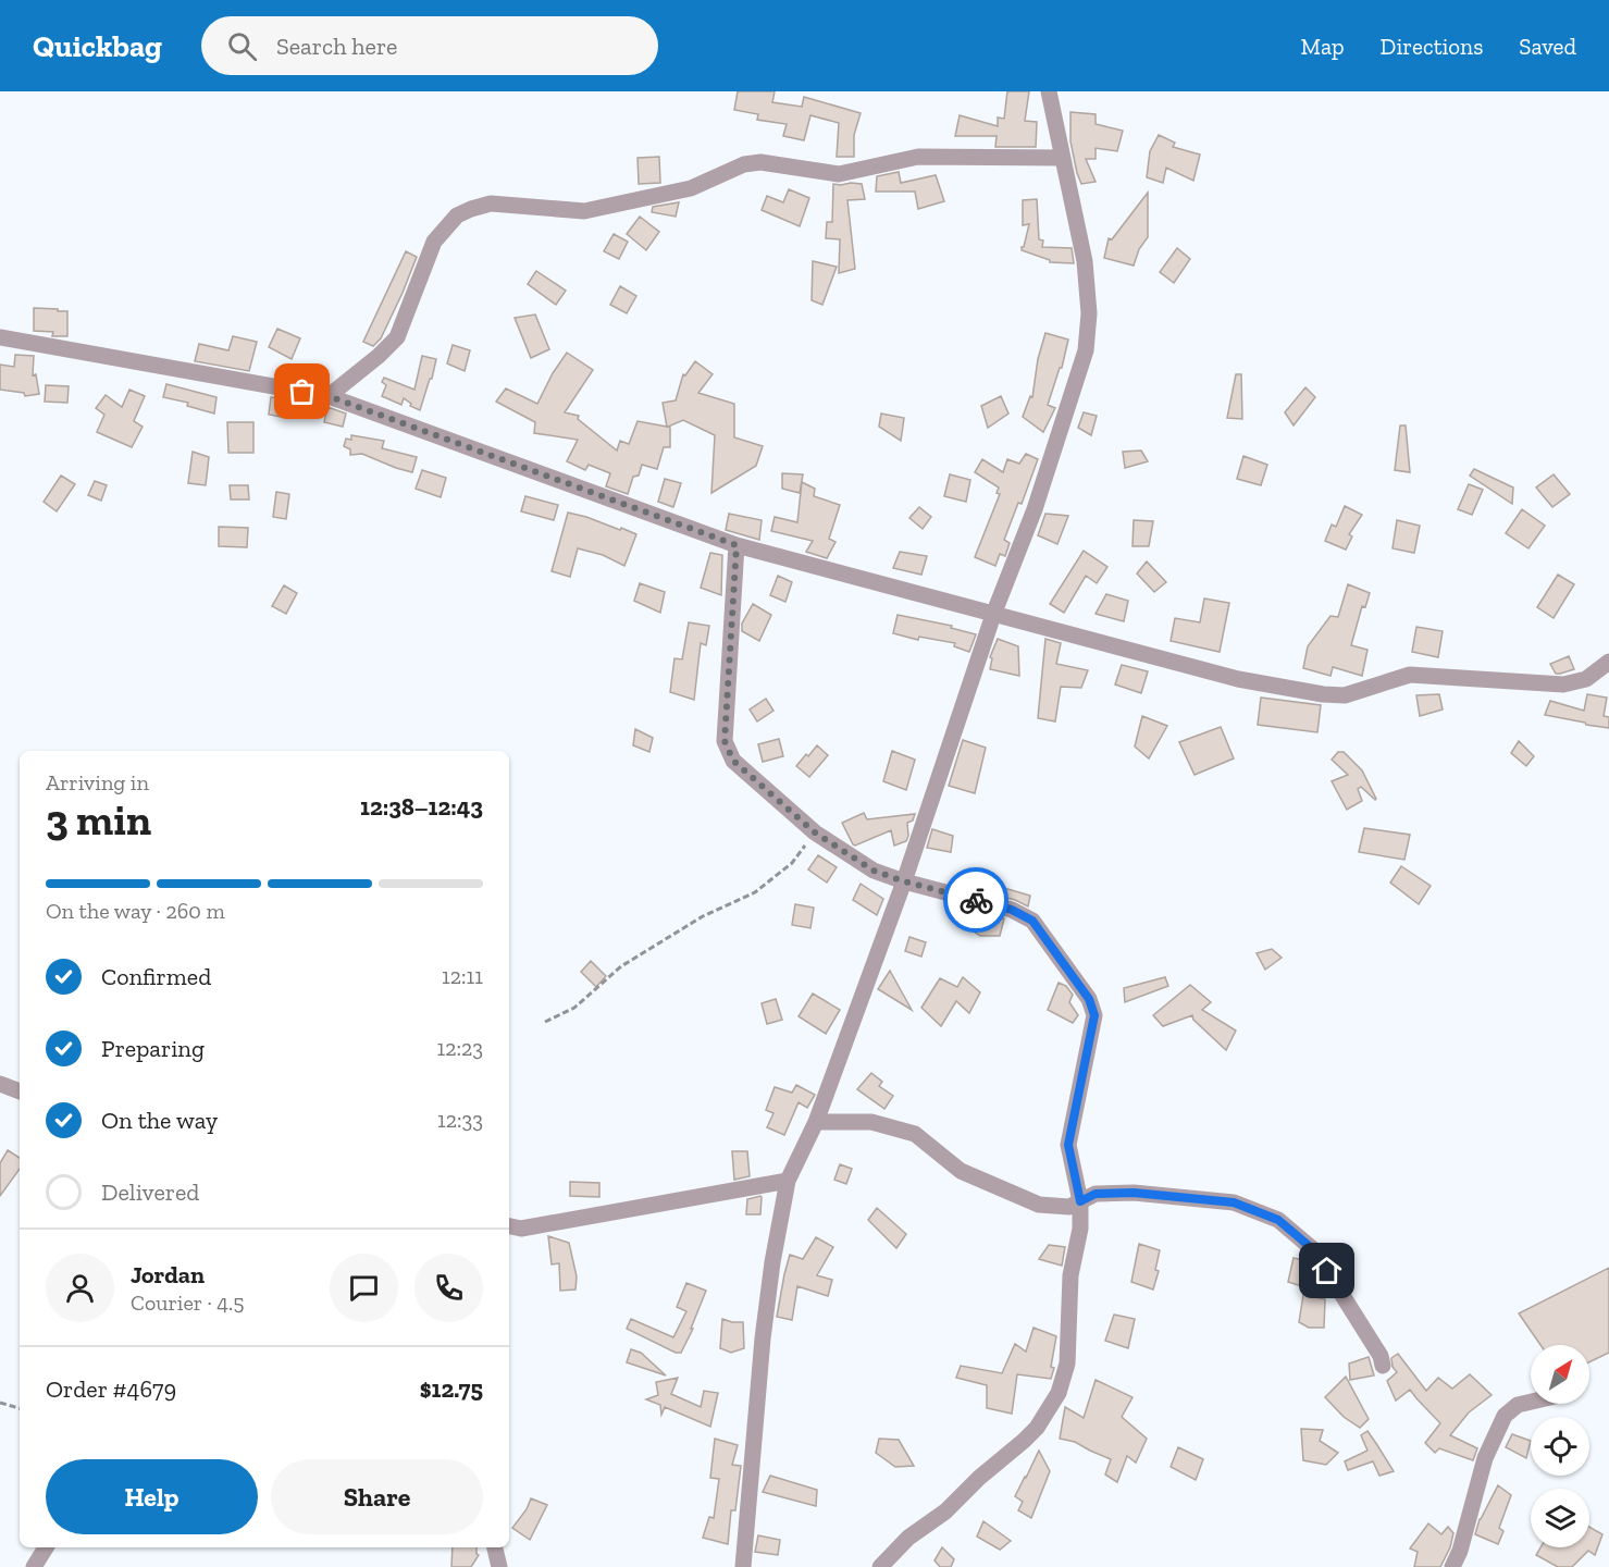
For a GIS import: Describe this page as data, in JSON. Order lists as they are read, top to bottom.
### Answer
{
  "north": "top right",
  "page": {
    "header": "Quickbag",
    "search": "Search here",
    "nav": ["Map", "Directions", "Saved"],
    "heading": ["3 min", "Arriving in", "12:38–12:43"],
    "panel": [
      "Jordan",
      "Courier · 4.5",
      "Order #4679",
      "$12.75"
    ],
    "bar": "On the way · 260 m",
    "list": [
      ["Confirmed", "12:11"],
      ["Preparing", "12:23"],
      ["On the way", "12:33"],
      "Delivered"
    ],
    "buttons": ["Help", "Share"]
  }
}
